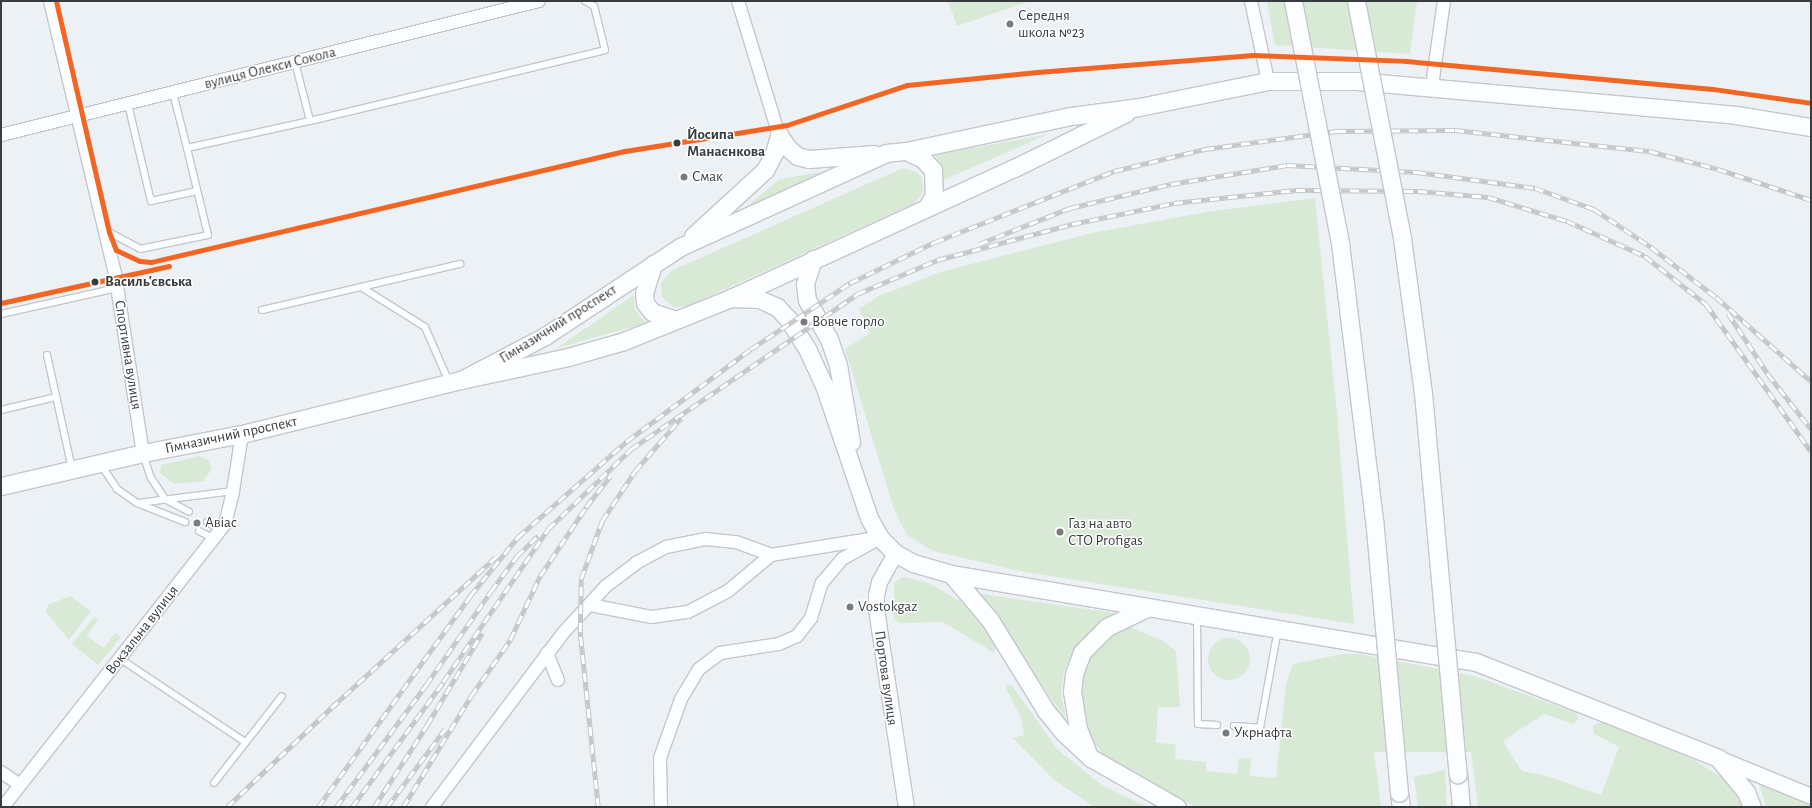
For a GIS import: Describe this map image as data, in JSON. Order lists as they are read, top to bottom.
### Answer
{
  "streets": {
    "main road": ["Гімназичний проспект"],
    "street": [
      "вулиця Олекси Сокола",
      "Спортивна вулиця",
      "Вокзальна вулиця",
      "Портова вулиця"
    ]
  },
  "crossings": [
    ["вулиця Олекси Сокола", "Спортивна вулиця"],
    ["Гімназичний проспект", "Спортивна вулиця"],
    ["Гімназичний проспект", "Вокзальна вулиця"]
  ],
  "places": [
    "Середня школа №23",
    "Йосипа Манаєнкова",
    "Смак",
    "Василь'євська",
    "Вовче горло",
    "Авіас",
    "Газ на авто СТО Profigas",
    "Vostokgaz",
    "Укрнафта"
  ]
}
